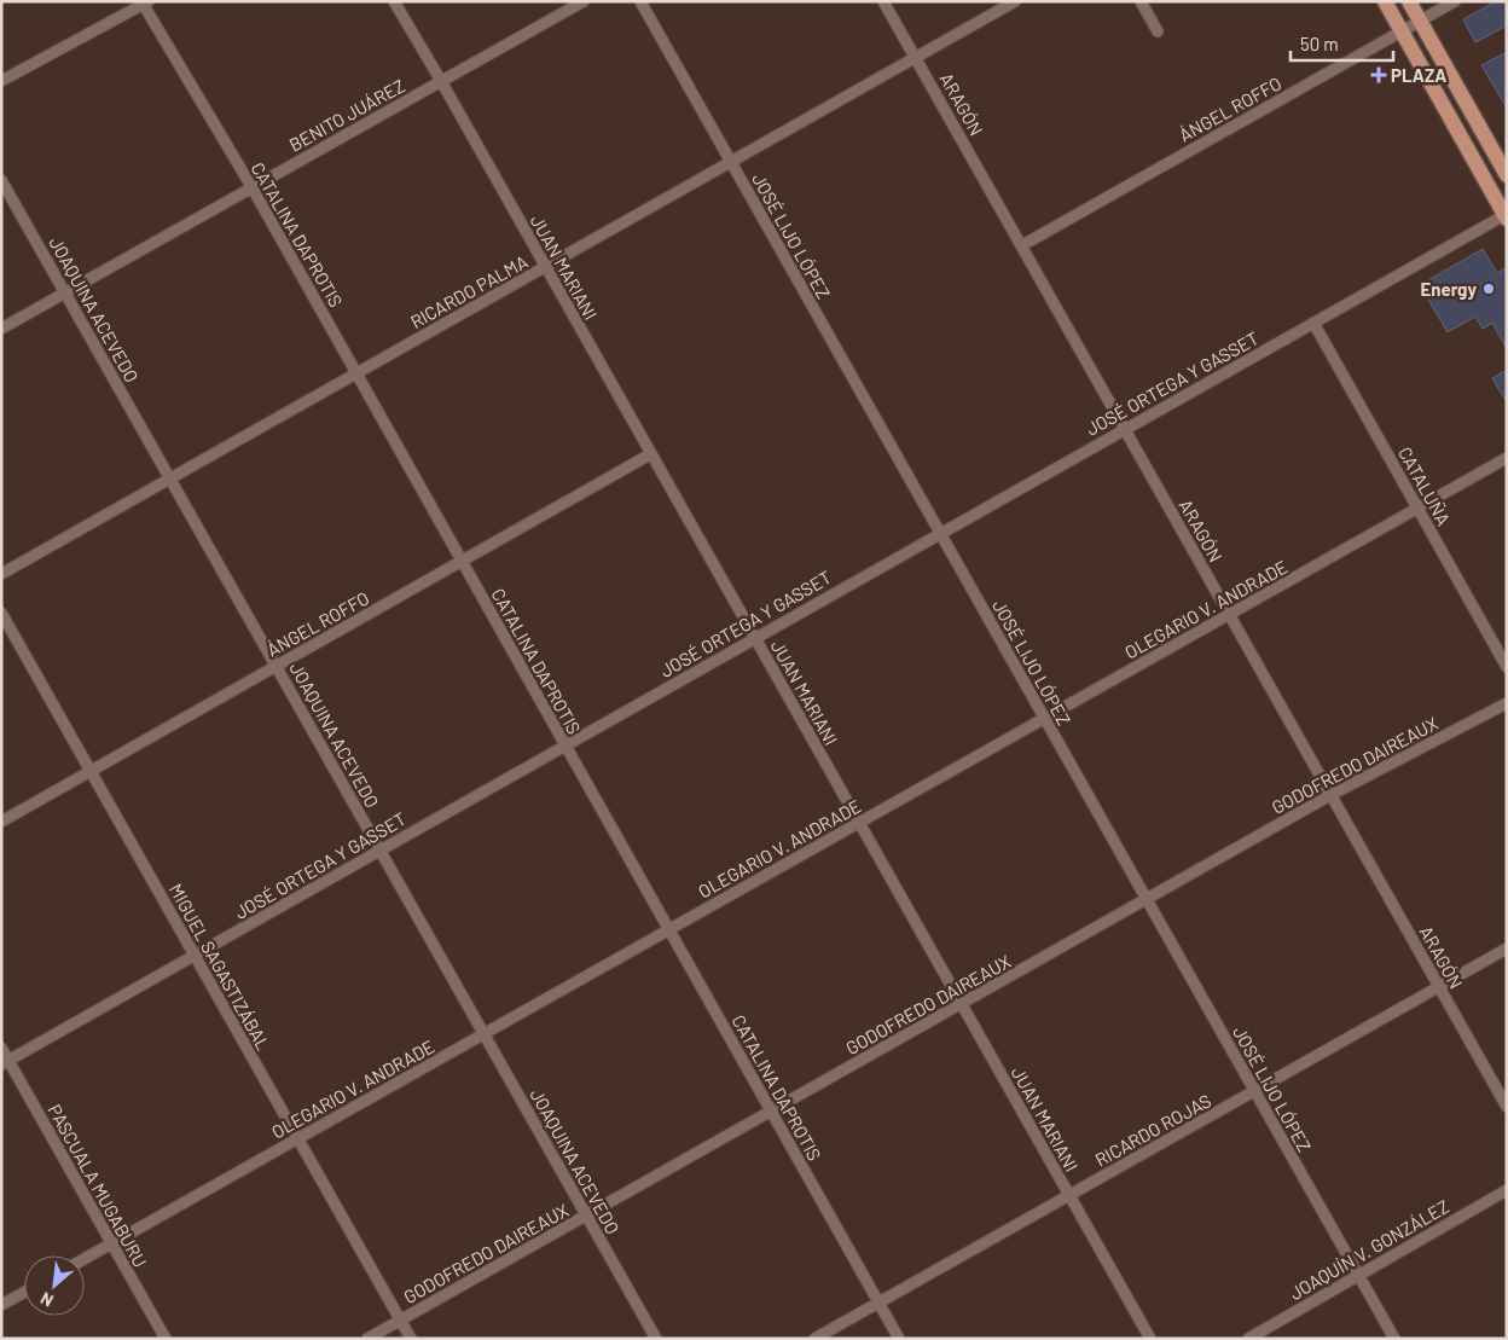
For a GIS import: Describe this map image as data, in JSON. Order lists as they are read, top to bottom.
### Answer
{
  "streets": {
    "street": [
      "ARAGÓN",
      "ÁNGEL ROFFO",
      "BENITO JUÁREZ",
      "CATALINA DAPROTIS",
      "JOSÉ LIJO LÓPEZ",
      "JUAN MARIANI",
      "RICARDO PALMA",
      "JOAQUINA ACEVEDO",
      "JOSÉ ORTEGA Y GASSET",
      "CATALUÑA",
      "OLEGARIO V. ANDRADE",
      "GODOFREDO DAIREAUX",
      "MIGUEL SAGASTIZÁBAL",
      "RICARDO ROJAS",
      "PASCUALA MUGABURU",
      "JOAQUÍN V. GONZÁLEZ"
    ]
  },
  "crossings": [
    ["ARAGÓN", "ÁNGEL ROFFO"],
    ["ARAGÓN", "RICARDO PALMA"],
    ["ARAGÓN", "JOSÉ ORTEGA Y GASSET"],
    ["ARAGÓN", "OLEGARIO V. ANDRADE"],
    ["ARAGÓN", "GODOFREDO DAIREAUX"],
    ["ARAGÓN", "RICARDO ROJAS"],
    ["ÁNGEL ROFFO", "CATALINA DAPROTIS"],
    ["ÁNGEL ROFFO", "JUAN MARIANI"],
    ["ÁNGEL ROFFO", "JOAQUINA ACEVEDO"],
    ["ÁNGEL ROFFO", "MIGUEL SAGASTIZÁBAL"],
    ["BENITO JUÁREZ", "CATALINA DAPROTIS"],
    ["BENITO JUÁREZ", "JUAN MARIANI"],
    ["BENITO JUÁREZ", "JOAQUINA ACEVEDO"],
    ["CATALINA DAPROTIS", "RICARDO PALMA"],
    ["CATALINA DAPROTIS", "JOSÉ ORTEGA Y GASSET"],
    ["CATALINA DAPROTIS", "OLEGARIO V. ANDRADE"],
    ["CATALINA DAPROTIS", "GODOFREDO DAIREAUX"],
    ["CATALINA DAPROTIS", "RICARDO ROJAS"],
    ["JOSÉ LIJO LÓPEZ", "RICARDO PALMA"],
    ["JOSÉ LIJO LÓPEZ", "JOSÉ ORTEGA Y GASSET"],
    ["JOSÉ LIJO LÓPEZ", "OLEGARIO V. ANDRADE"],
    ["JOSÉ LIJO LÓPEZ", "GODOFREDO DAIREAUX"],
    ["JOSÉ LIJO LÓPEZ", "RICARDO ROJAS"],
    ["JOSÉ LIJO LÓPEZ", "JOAQUÍN V. GONZÁLEZ"],
    ["JUAN MARIANI", "RICARDO PALMA"],
    ["JUAN MARIANI", "JOSÉ ORTEGA Y GASSET"],
    ["JUAN MARIANI", "OLEGARIO V. ANDRADE"],
    ["JUAN MARIANI", "GODOFREDO DAIREAUX"],
    ["JUAN MARIANI", "RICARDO ROJAS"],
    ["RICARDO PALMA", "JOAQUINA ACEVEDO"],
    ["JOAQUINA ACEVEDO", "JOSÉ ORTEGA Y GASSET"],
    ["JOAQUINA ACEVEDO", "OLEGARIO V. ANDRADE"],
    ["JOAQUINA ACEVEDO", "GODOFREDO DAIREAUX"],
    ["JOSÉ ORTEGA Y GASSET", "CATALUÑA"],
    ["JOSÉ ORTEGA Y GASSET", "MIGUEL SAGASTIZÁBAL"],
    ["JOSÉ ORTEGA Y GASSET", "PASCUALA MUGABURU"],
    ["CATALUÑA", "OLEGARIO V. ANDRADE"],
    ["OLEGARIO V. ANDRADE", "MIGUEL SAGASTIZÁBAL"],
    ["OLEGARIO V. ANDRADE", "PASCUALA MUGABURU"],
    ["GODOFREDO DAIREAUX", "MIGUEL SAGASTIZÁBAL"]
  ],
  "places": {
    "health": ["PLAZA"],
    "other": ["Energy"]
  },
  "scale_bar": "50 m",
  "north": "bottom left"
}
